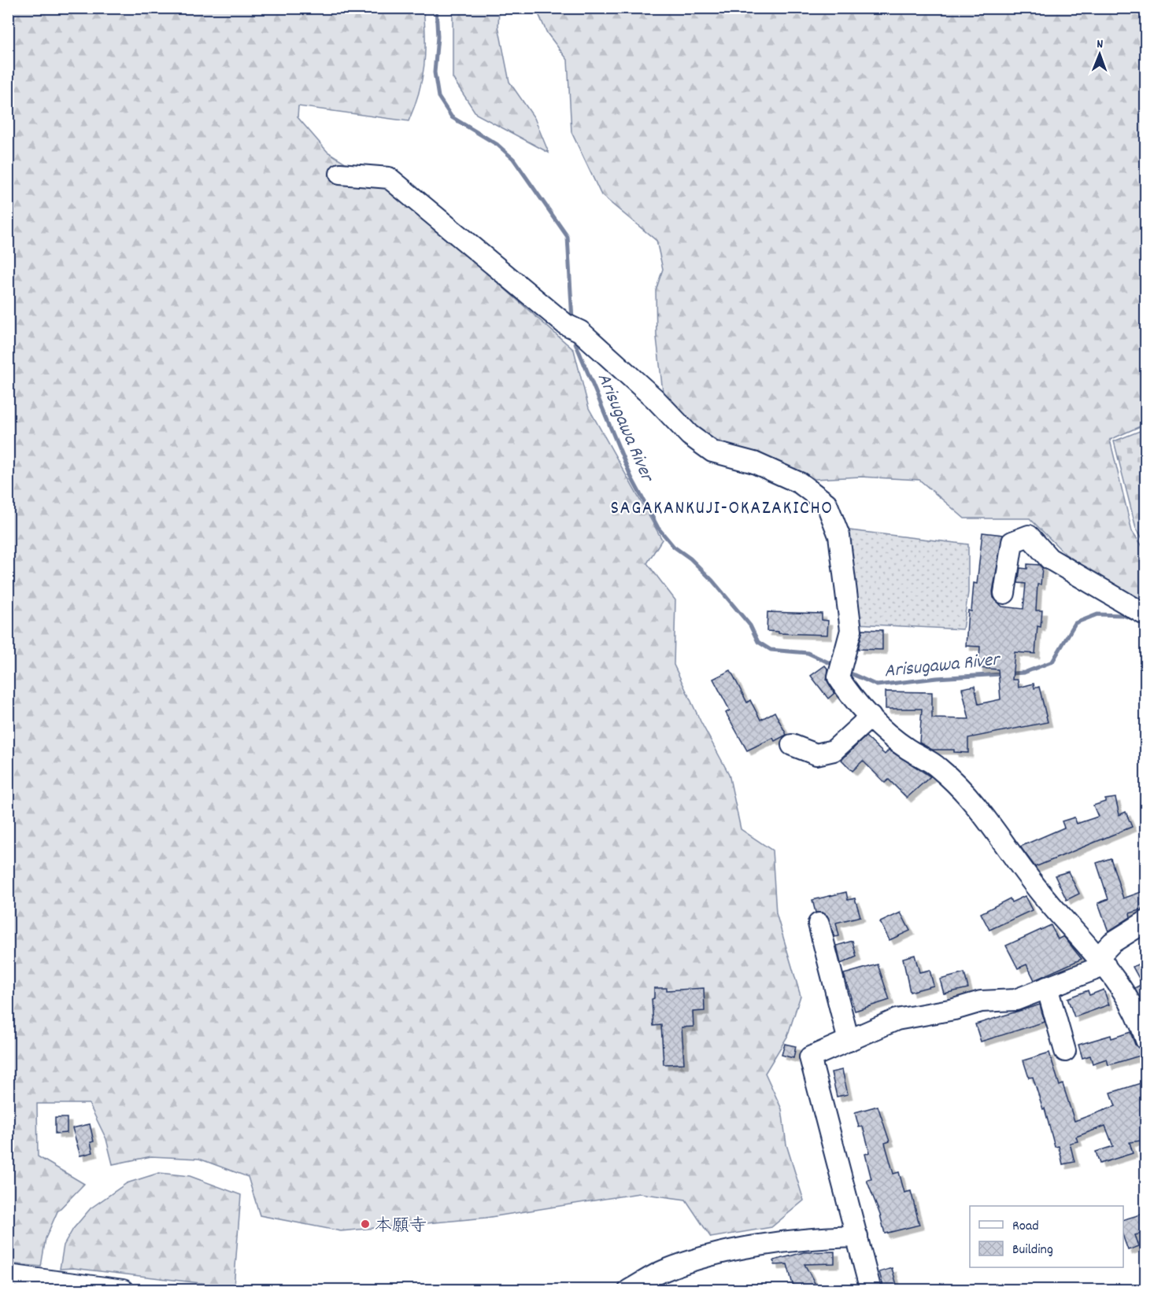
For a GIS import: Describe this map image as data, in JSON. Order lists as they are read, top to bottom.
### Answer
{
  "districts": ["SAGAKANKUJI-OKAZAKICHO"],
  "water": ["Arisugawa River"],
  "places": ["本願寺"],
  "legend": ["Road", "Building"],
  "north": "top"
}
